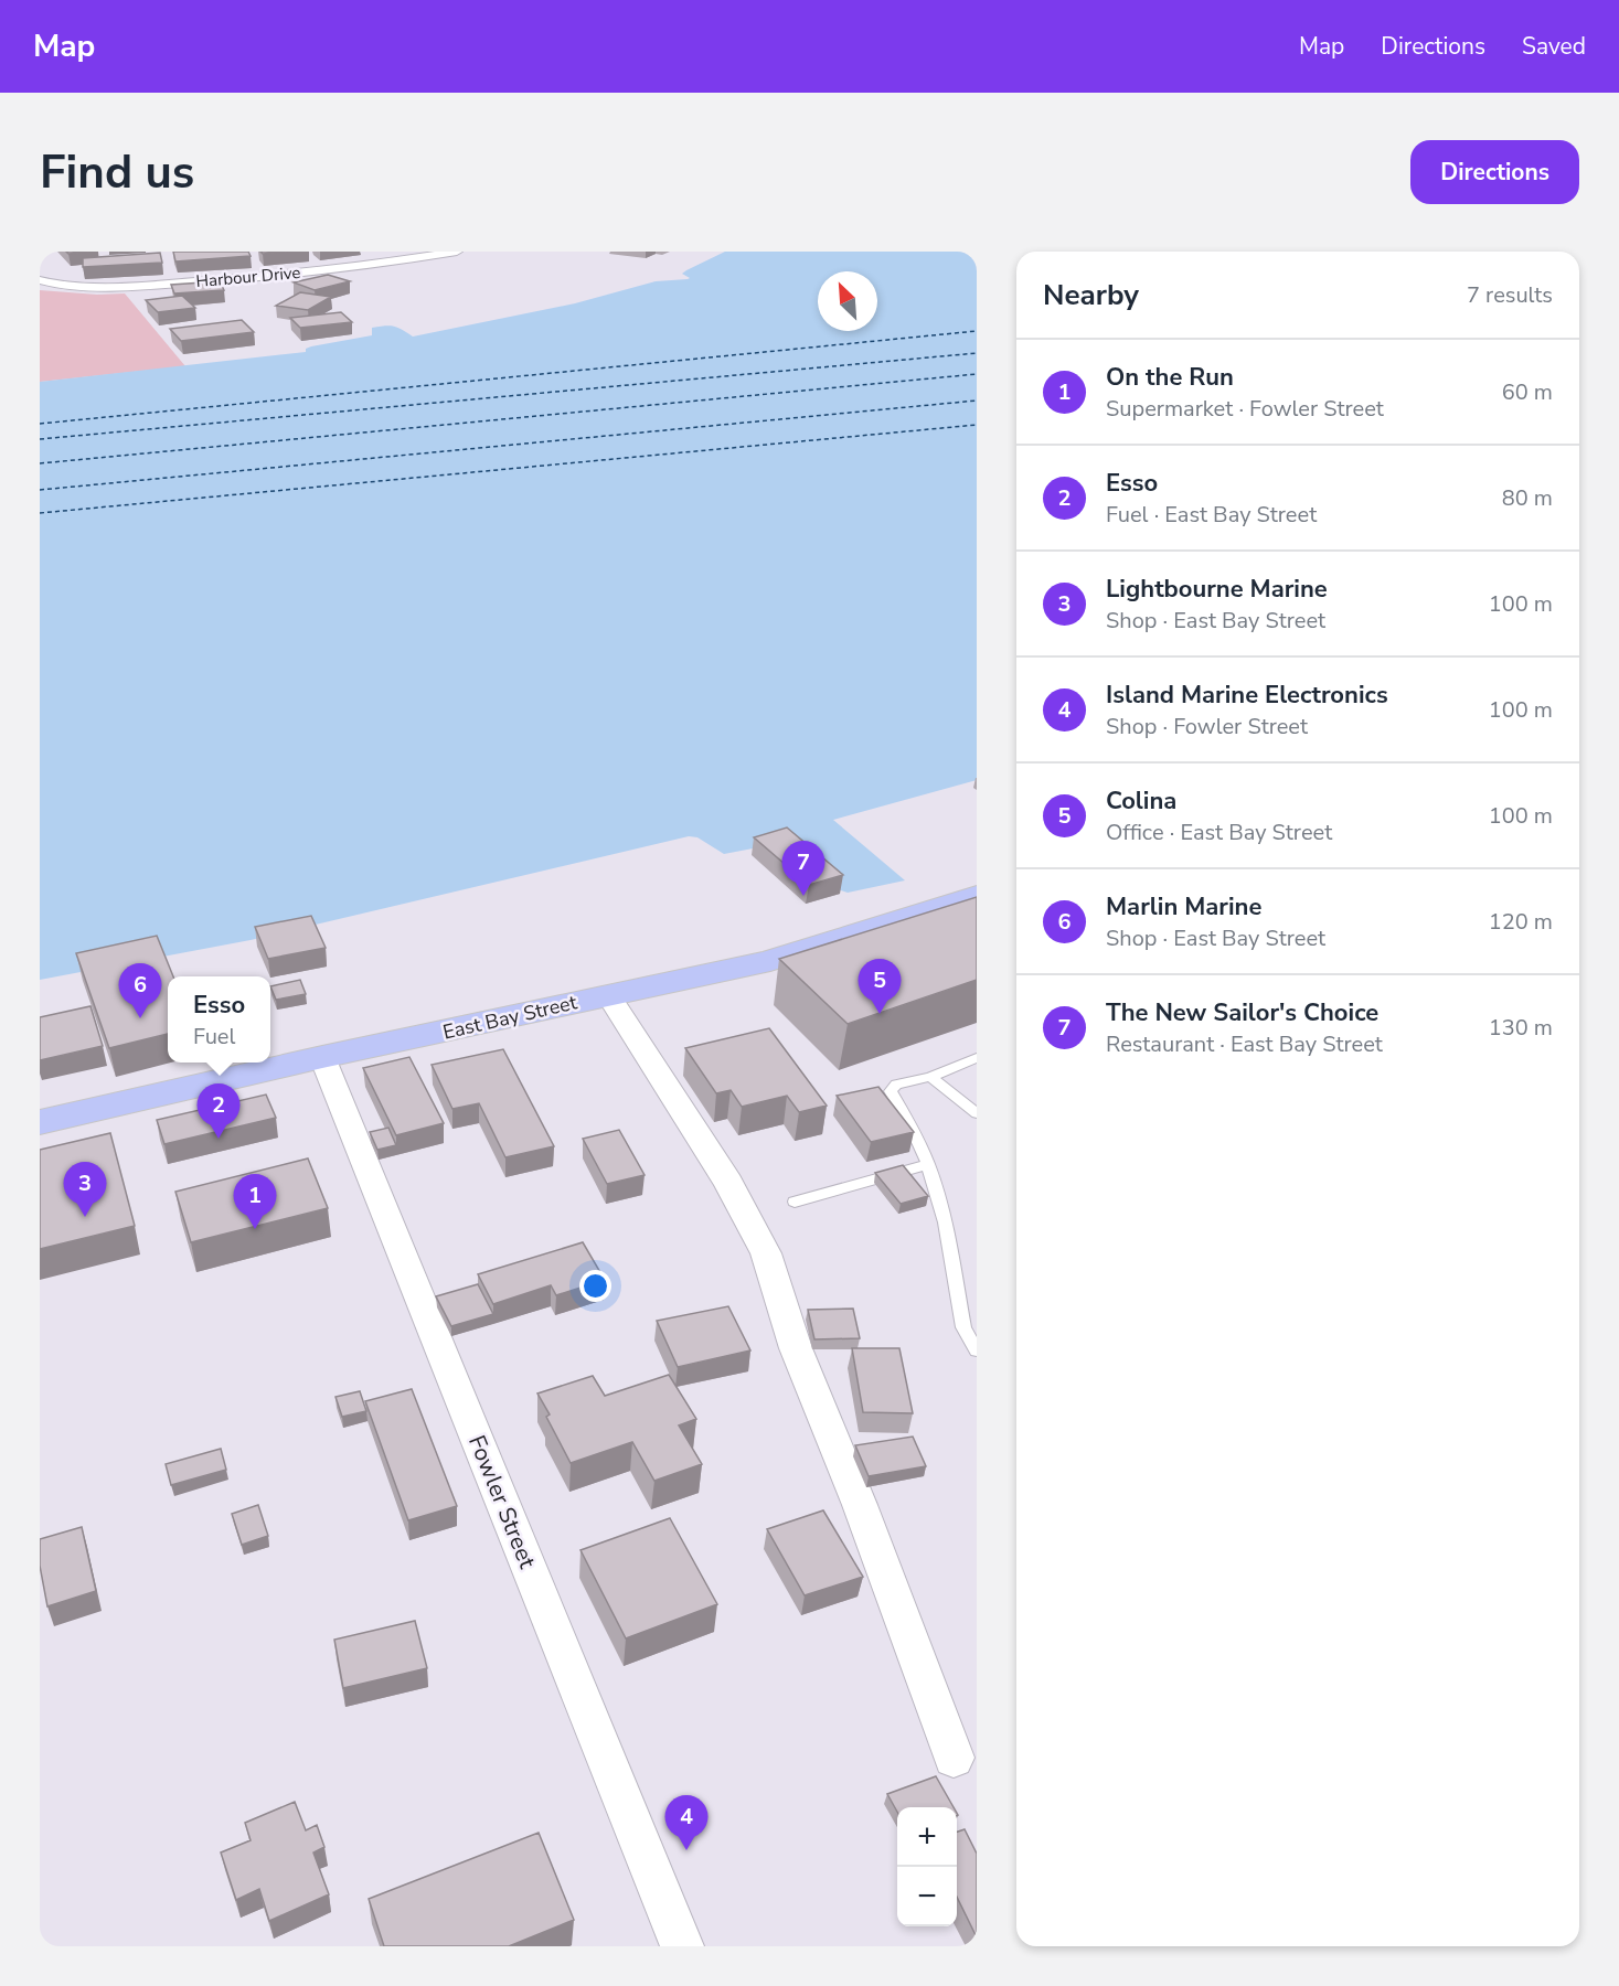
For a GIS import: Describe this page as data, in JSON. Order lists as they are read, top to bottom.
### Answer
{
  "streets": {
    "highway": ["East Bay Street"],
    "street": ["Harbour Drive", "Fowler Street"]
  },
  "crossings": [
    ["East Bay Street", "Fowler Street"]
  ],
  "north": "top left",
  "page": {
    "header": "Map",
    "nav": ["Map", "Directions", "Saved"],
    "buttons": "Directions",
    "title": "Find us",
    "heading": ["Nearby", "7 results"],
    "list": [
      {
        "mark": "1",
        "name": "On the Run",
        "note": "Supermarket · Fowler Street",
        "value": "60 m"
      },
      {
        "mark": "2",
        "name": "Esso",
        "note": "Fuel · East Bay Street",
        "value": "80 m"
      },
      {
        "mark": "3",
        "name": "Lightbourne Marine",
        "note": "Shop · East Bay Street",
        "value": "100 m"
      },
      {
        "mark": "4",
        "name": "Island Marine Electronics",
        "note": "Shop · Fowler Street",
        "value": "100 m"
      },
      {
        "mark": "5",
        "name": "Colina",
        "note": "Office · East Bay Street",
        "value": "100 m"
      },
      {
        "mark": "6",
        "name": "Marlin Marine",
        "note": "Shop · East Bay Street",
        "value": "120 m"
      },
      {
        "mark": "7",
        "name": "The New Sailor's Choice",
        "note": "Restaurant · East Bay Street",
        "value": "130 m"
      }
    ],
    "pins": [
      "7",
      "5",
      "6",
      "2",
      "3",
      "1",
      "4"
    ],
    "popup": ["Esso", "Fuel"],
    "map_buttons": ["+", "−"]
  }
}
